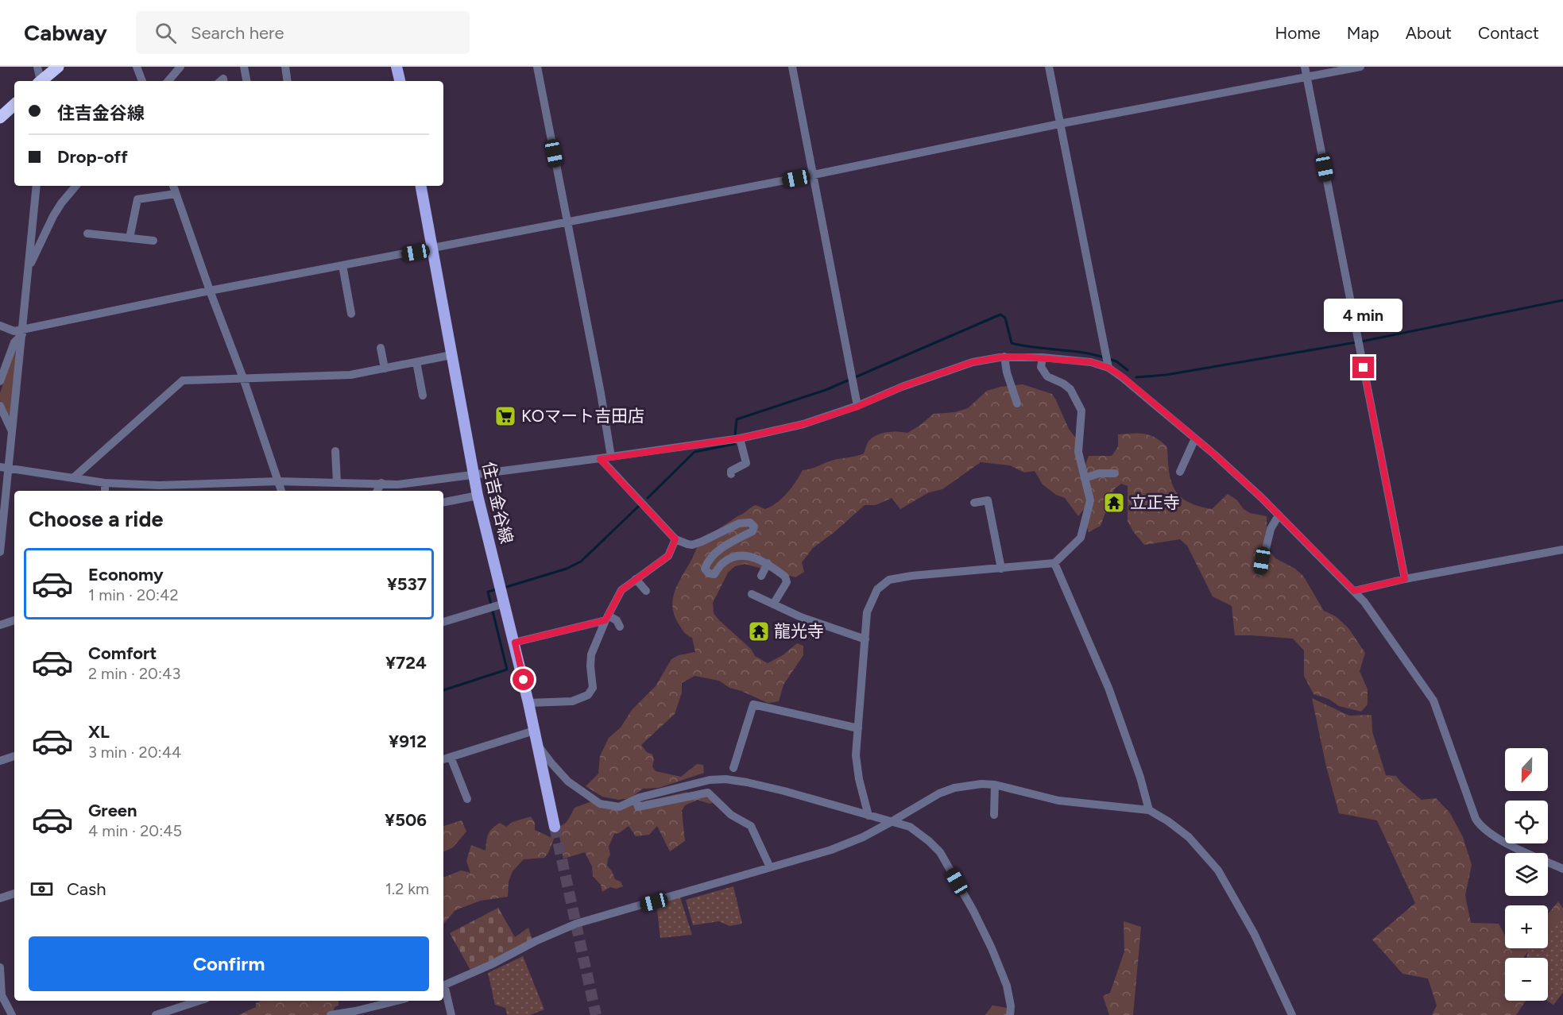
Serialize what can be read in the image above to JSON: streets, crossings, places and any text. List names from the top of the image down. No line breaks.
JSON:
{"streets":{"main road":["住吉金谷線"]},"places":{"supermarket":["KOマート吉田店"],"temple":["立正寺","龍光寺"]},"north":"bottom","page":{"header":"Cabway","search":"Search here","nav":["Home","Map","About","Contact"],"banner":["住吉金谷線","Drop-off"],"bubble":"4 min","heading":"Choose a ride","list":[{"name":"Economy","note":"1 min · 20:42","value":"¥537"},{"name":"Comfort","note":"2 min · 20:43","value":"¥724"},{"name":"XL","note":"3 min · 20:44","value":"¥912"},{"name":"Green","note":"4 min · 20:45","value":"¥506"}],"map_buttons":["+","−"],"pay":["Cash","1.2 km"],"buttons":"Confirm"}}
